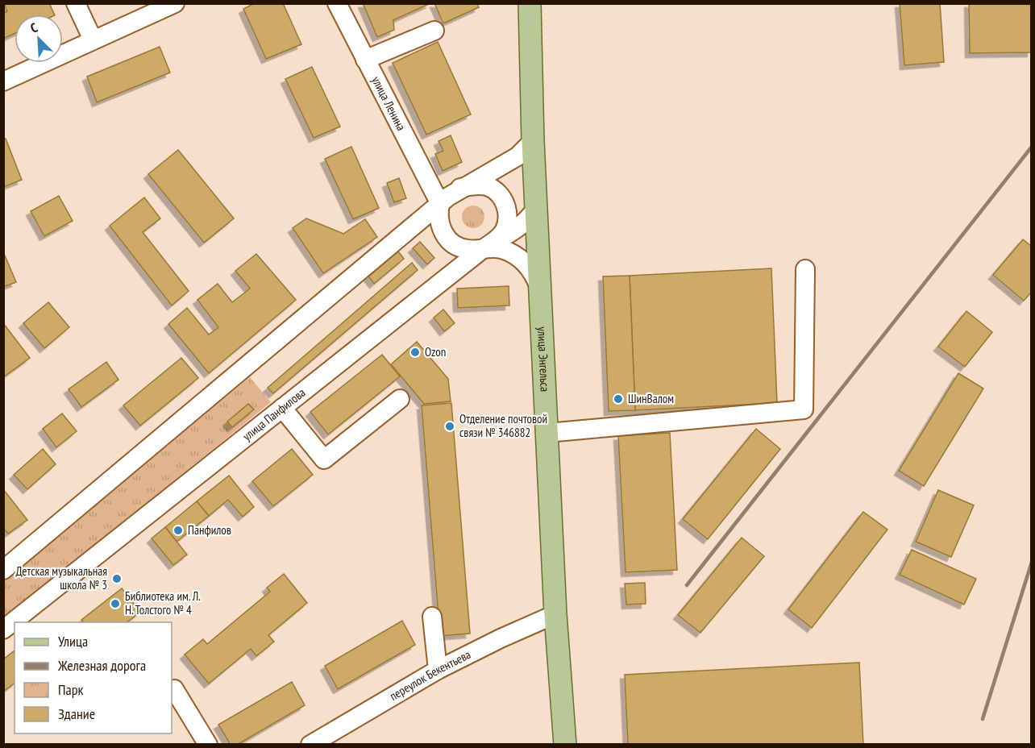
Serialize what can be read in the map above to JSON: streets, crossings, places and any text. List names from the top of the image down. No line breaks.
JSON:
{"streets":{"main road":["улица Энгельса"],"street":["улица Ленина","улица Панфилова","переулок Бекентьева"]},"crossings":[["улица Ленина","улица Панфилова"],["улица Энгельса","улица Панфилова"],["улица Энгельса","переулок Бекентьева"]],"places":["Ozon","ШинВалом","Отделение почтовой связи № 346882","Панфилов","Детская музыкальная школа № 3","Библиотека им. Л. Н. Толстого № 4"],"legend":["Улица","Железная дорога","Парк","Здание"],"north":"top left"}
